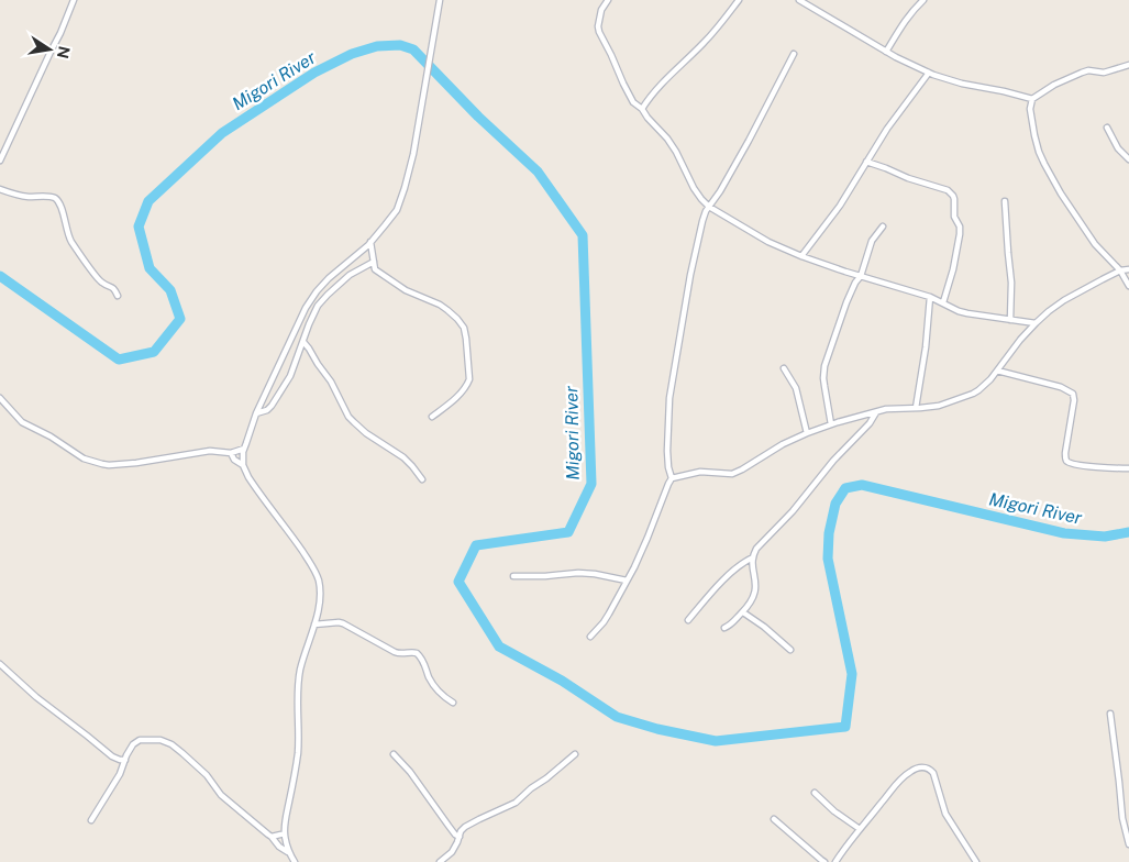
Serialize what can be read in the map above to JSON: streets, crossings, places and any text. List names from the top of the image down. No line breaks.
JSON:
{"water":["Migori River"],"north":"right"}
